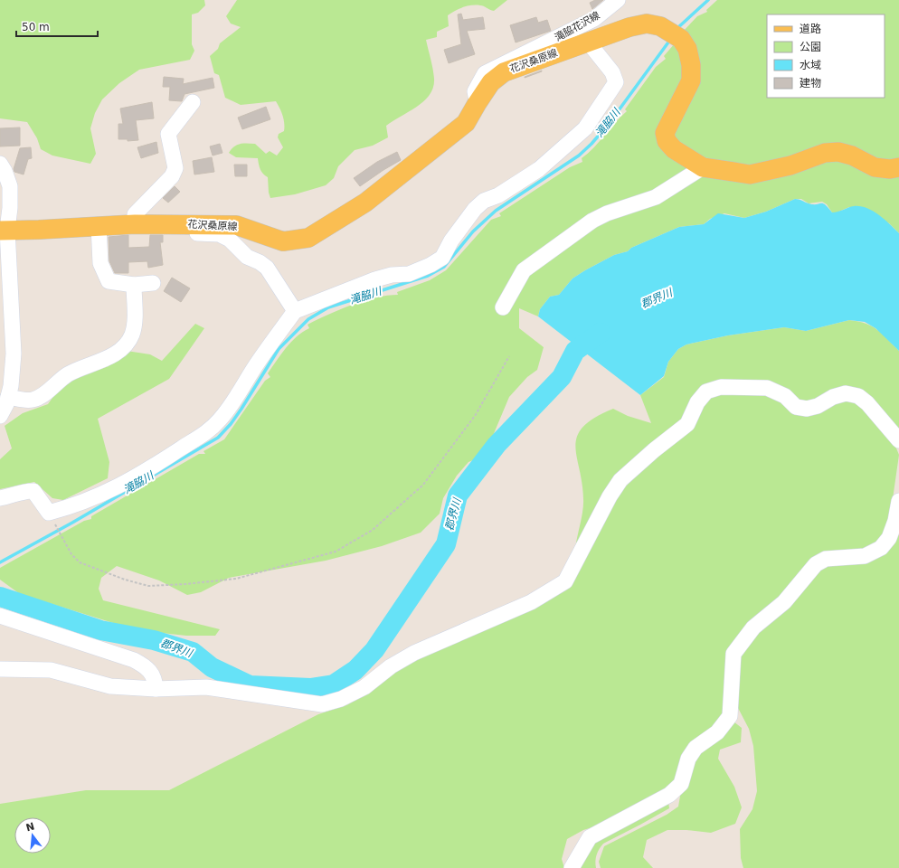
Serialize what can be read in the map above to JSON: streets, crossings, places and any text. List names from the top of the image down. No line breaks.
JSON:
{"streets":{"main road":["花沢桑原線"],"street":["滝脇花沢線"]},"crossings":[["滝脇花沢線","花沢桑原線"]],"water":["滝脇川","郡界川"],"legend":["道路","公園","水域","建物"],"scale_bar":"50 m","north":"top"}
